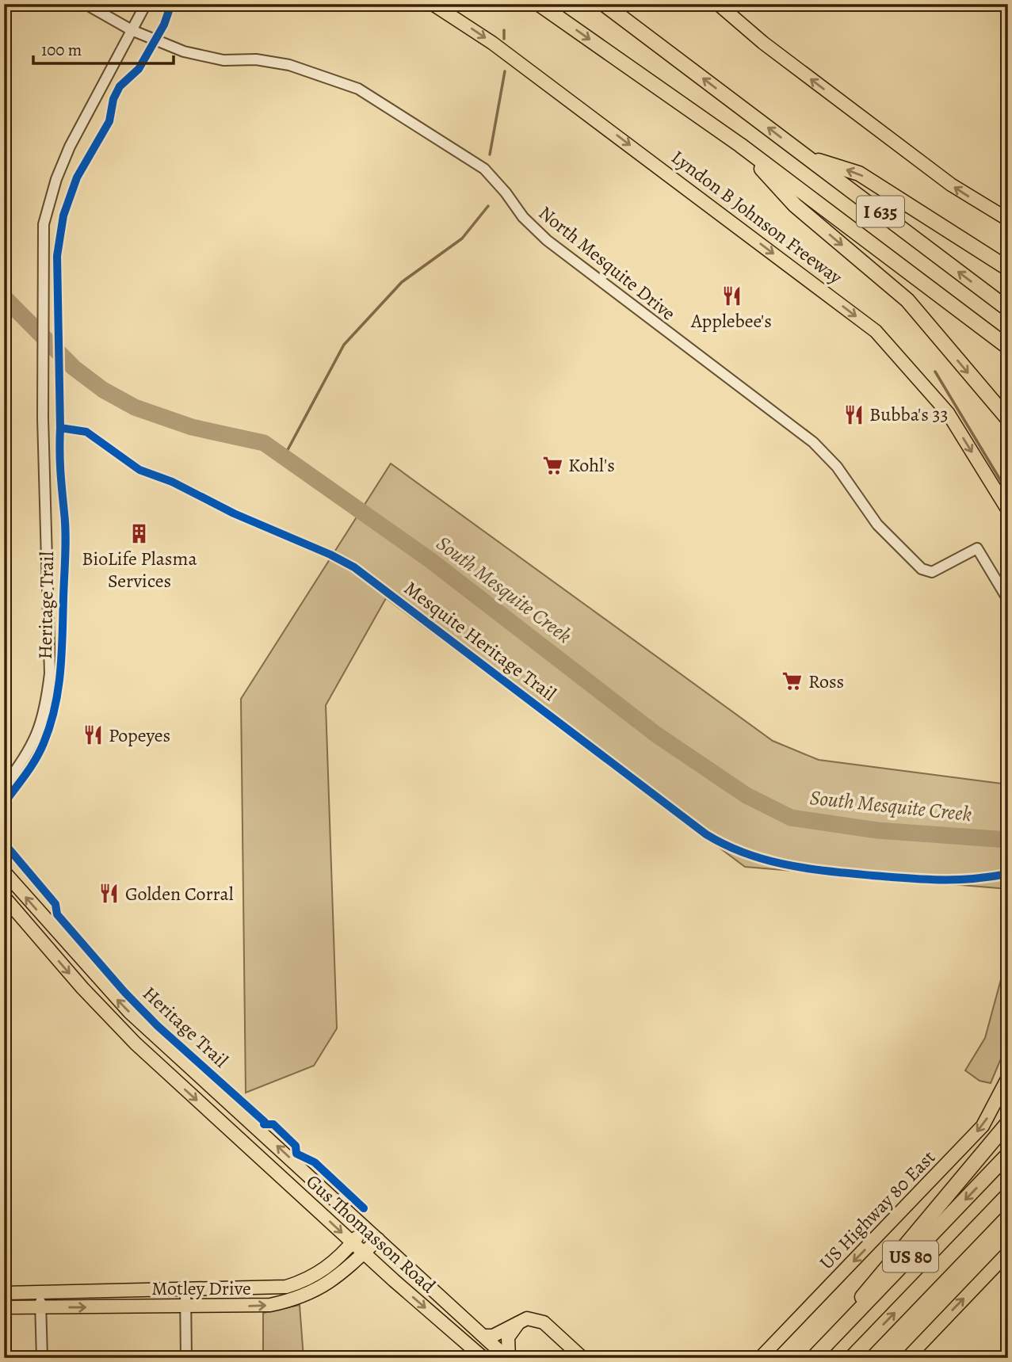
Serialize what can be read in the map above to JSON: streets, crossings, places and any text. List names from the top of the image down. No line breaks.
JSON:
{"streets":{"highway":["I 635","US 80"],"main road":["Lyndon B Johnson Freeway","US Highway 80 East","Gus Thomasson Road","Motley Drive"],"street":["North Mesquite Drive"],"cycle path":["Heritage Trail","Mesquite Heritage Trail"]},"crossings":[["Gus Thomasson Road","Motley Drive"]],"one_way":["Lyndon B Johnson Freeway"],"water":["South Mesquite Creek"],"places":{"restaurant":["Applebee's","Bubba's 33","Popeyes","Golden Corral"],"supermarket":["Kohl's","Ross"],"building":["BioLife Plasma Services"]},"scale_bar":"100 m"}
